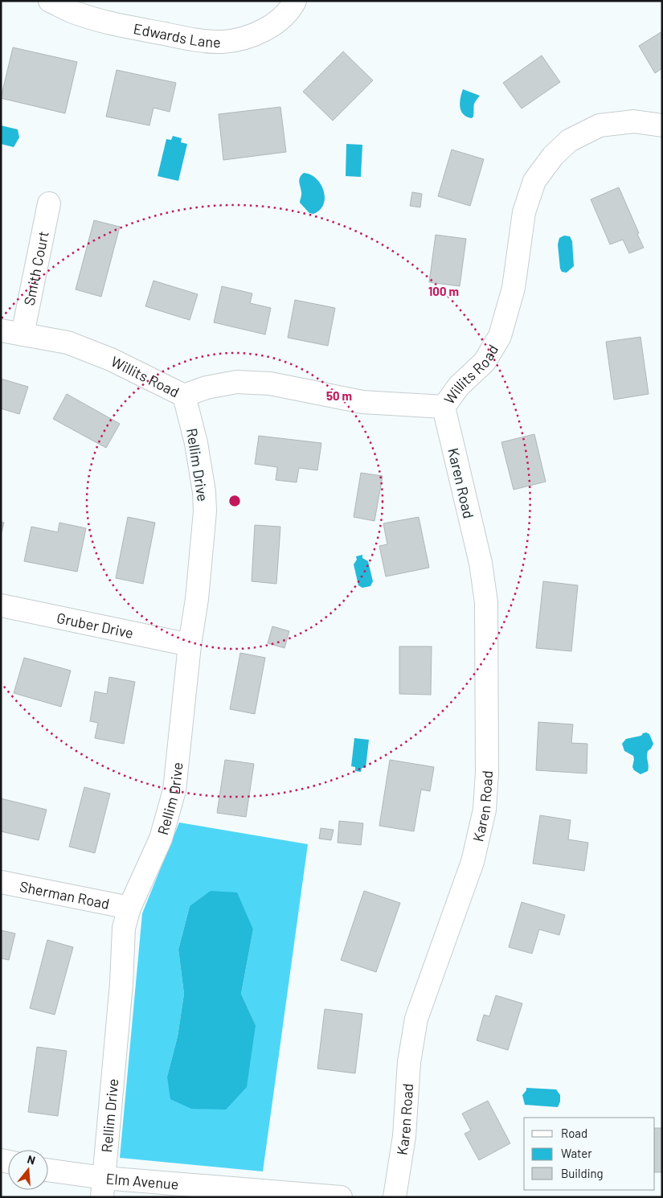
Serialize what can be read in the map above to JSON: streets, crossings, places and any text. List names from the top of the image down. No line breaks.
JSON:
{"streets":{"street":["Edwards Lane","Smith Court","Willits Road","Rellim Drive","Karen Road","Gruber Drive","Sherman Road","Elm Avenue"]},"crossings":[["Smith Court","Willits Road"],["Willits Road","Rellim Drive"],["Willits Road","Karen Road"],["Rellim Drive","Gruber Drive"],["Rellim Drive","Sherman Road"],["Rellim Drive","Elm Avenue"]],"legend":["Road","Water","Building"],"north":"top","rings":["100 m","50 m"]}
